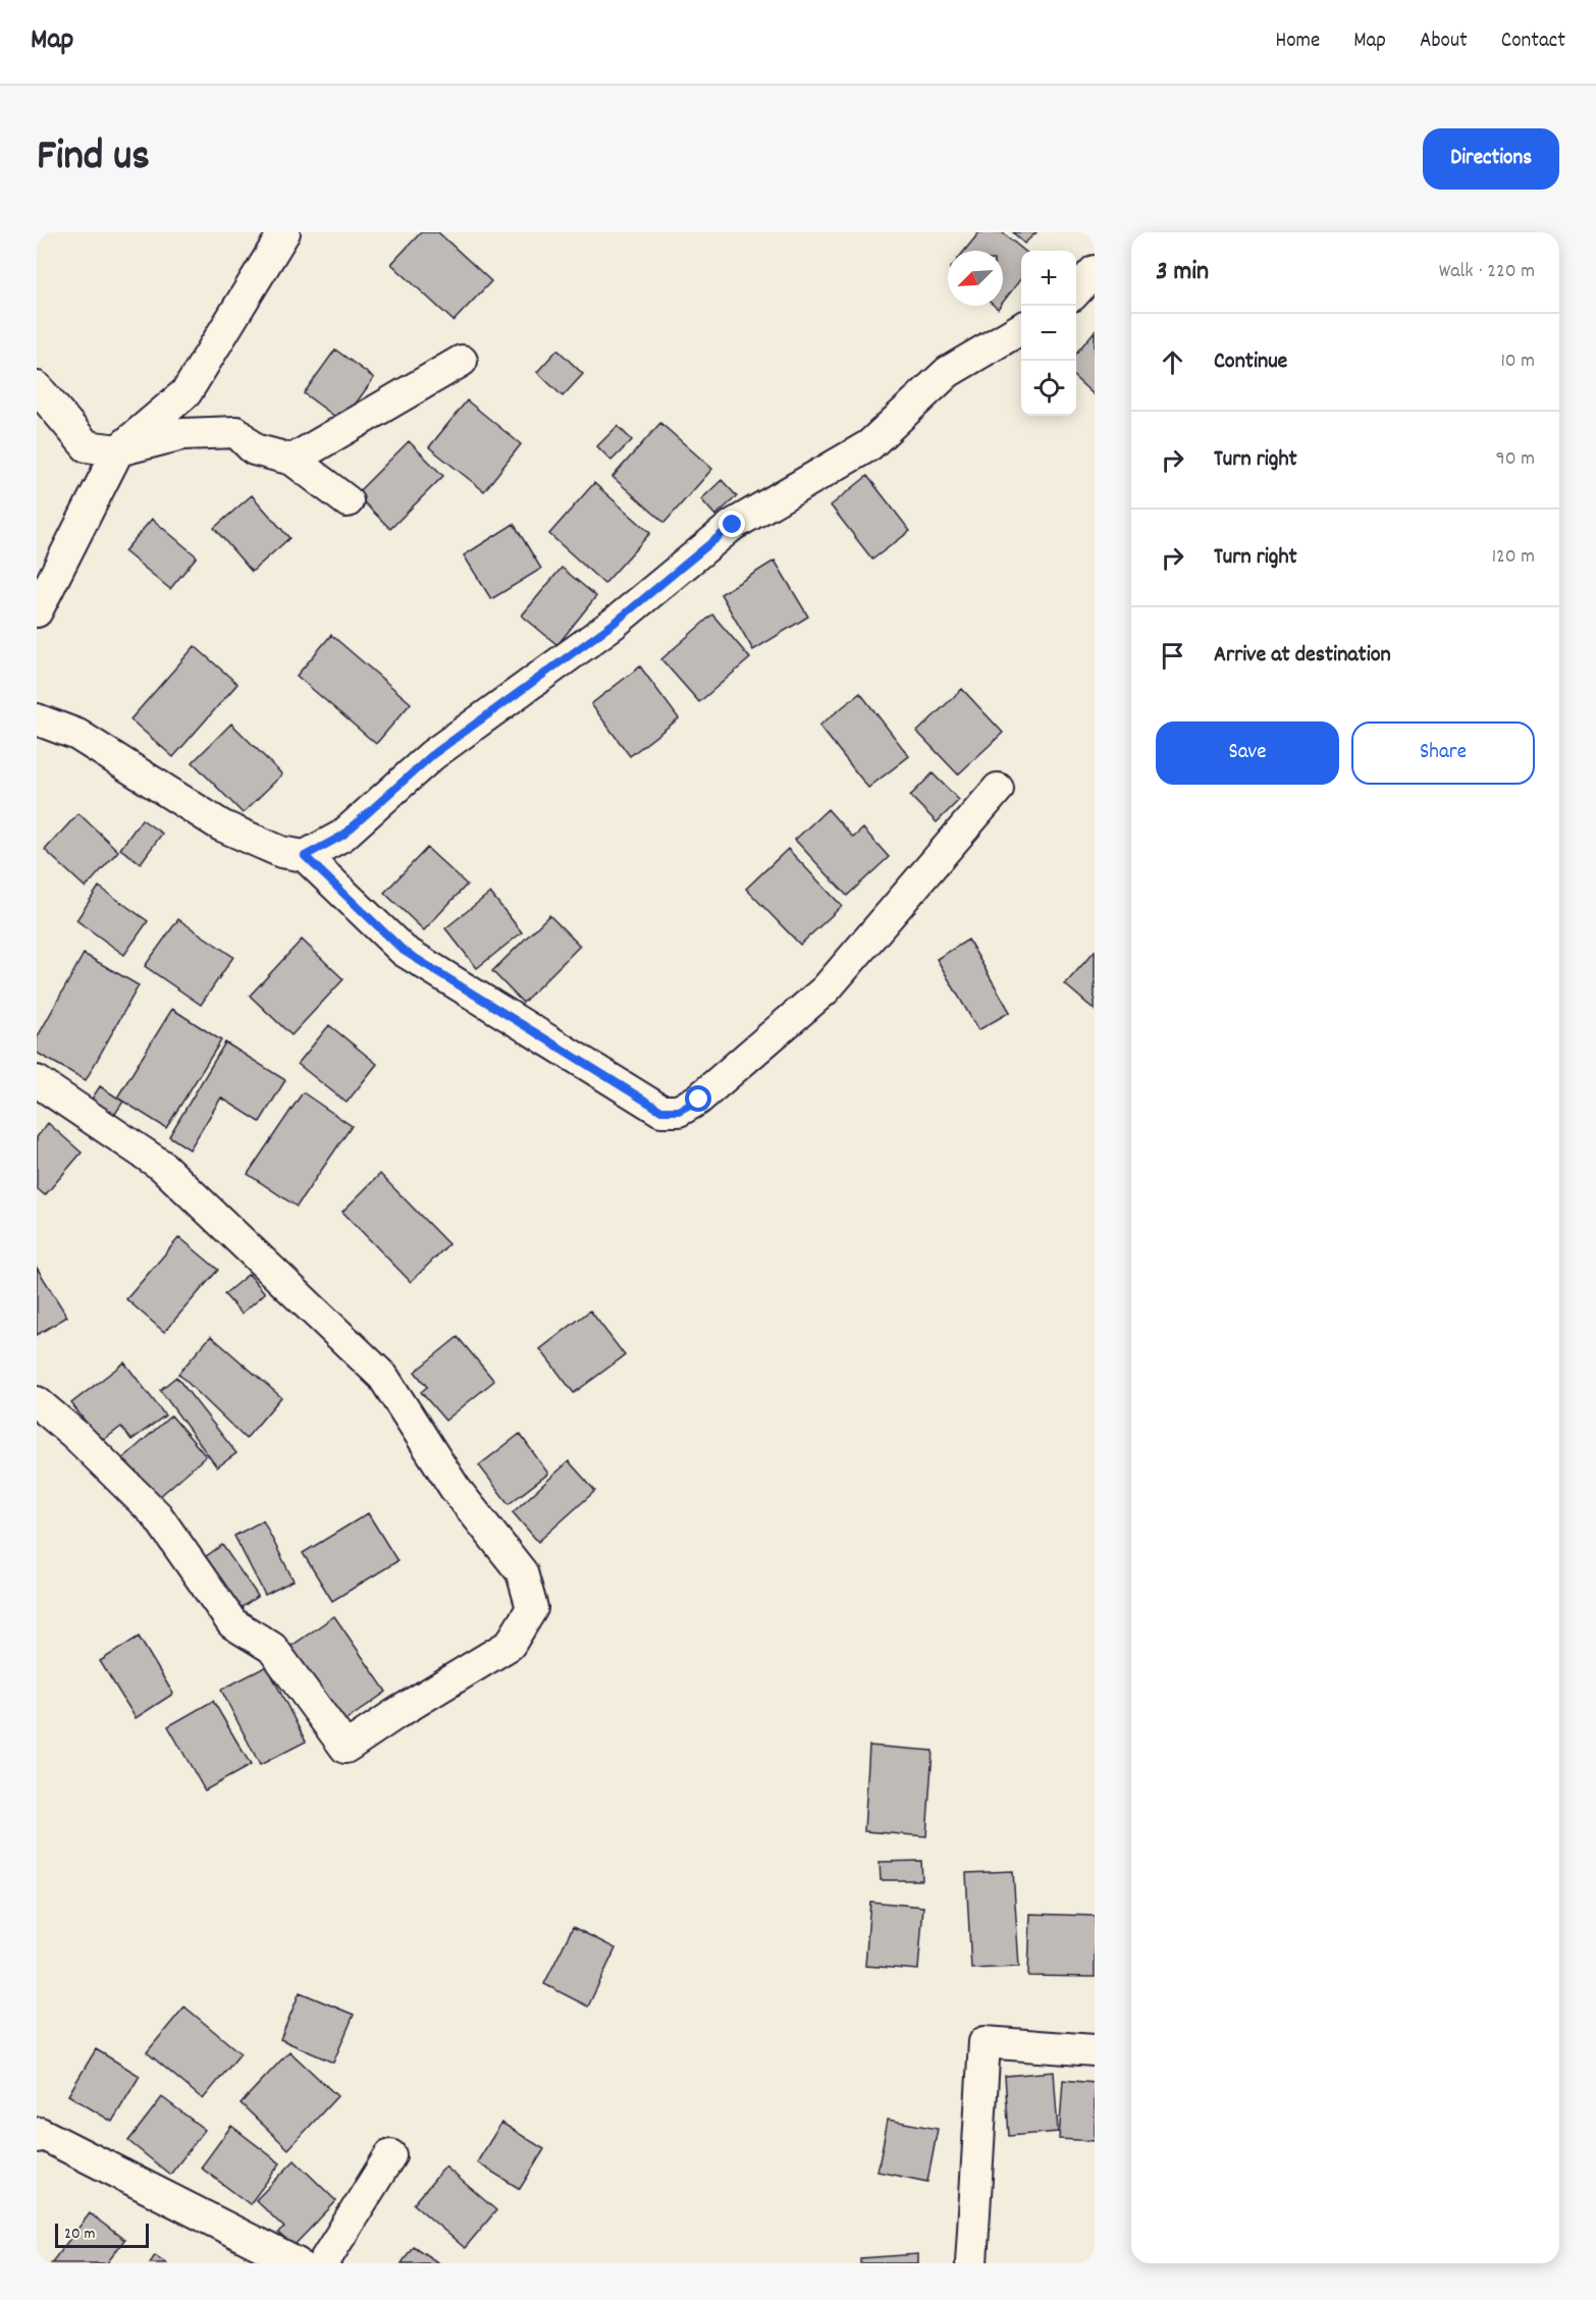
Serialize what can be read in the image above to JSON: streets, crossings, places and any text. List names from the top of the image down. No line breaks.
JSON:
{"scale_bar":"20 m","north":"bottom left","page":{"header":"Map","nav":["Home","Map","About","Contact"],"title":"Find us","buttons":["Directions",["Save","Share"]],"heading":["3 min","Walk · 220 m"],"map_buttons":["+","−"],"list":[["Continue","10 m"],["Turn right","90 m"],["Turn right","120 m"],"Arrive at destination"],"scale":"20 m"}}
